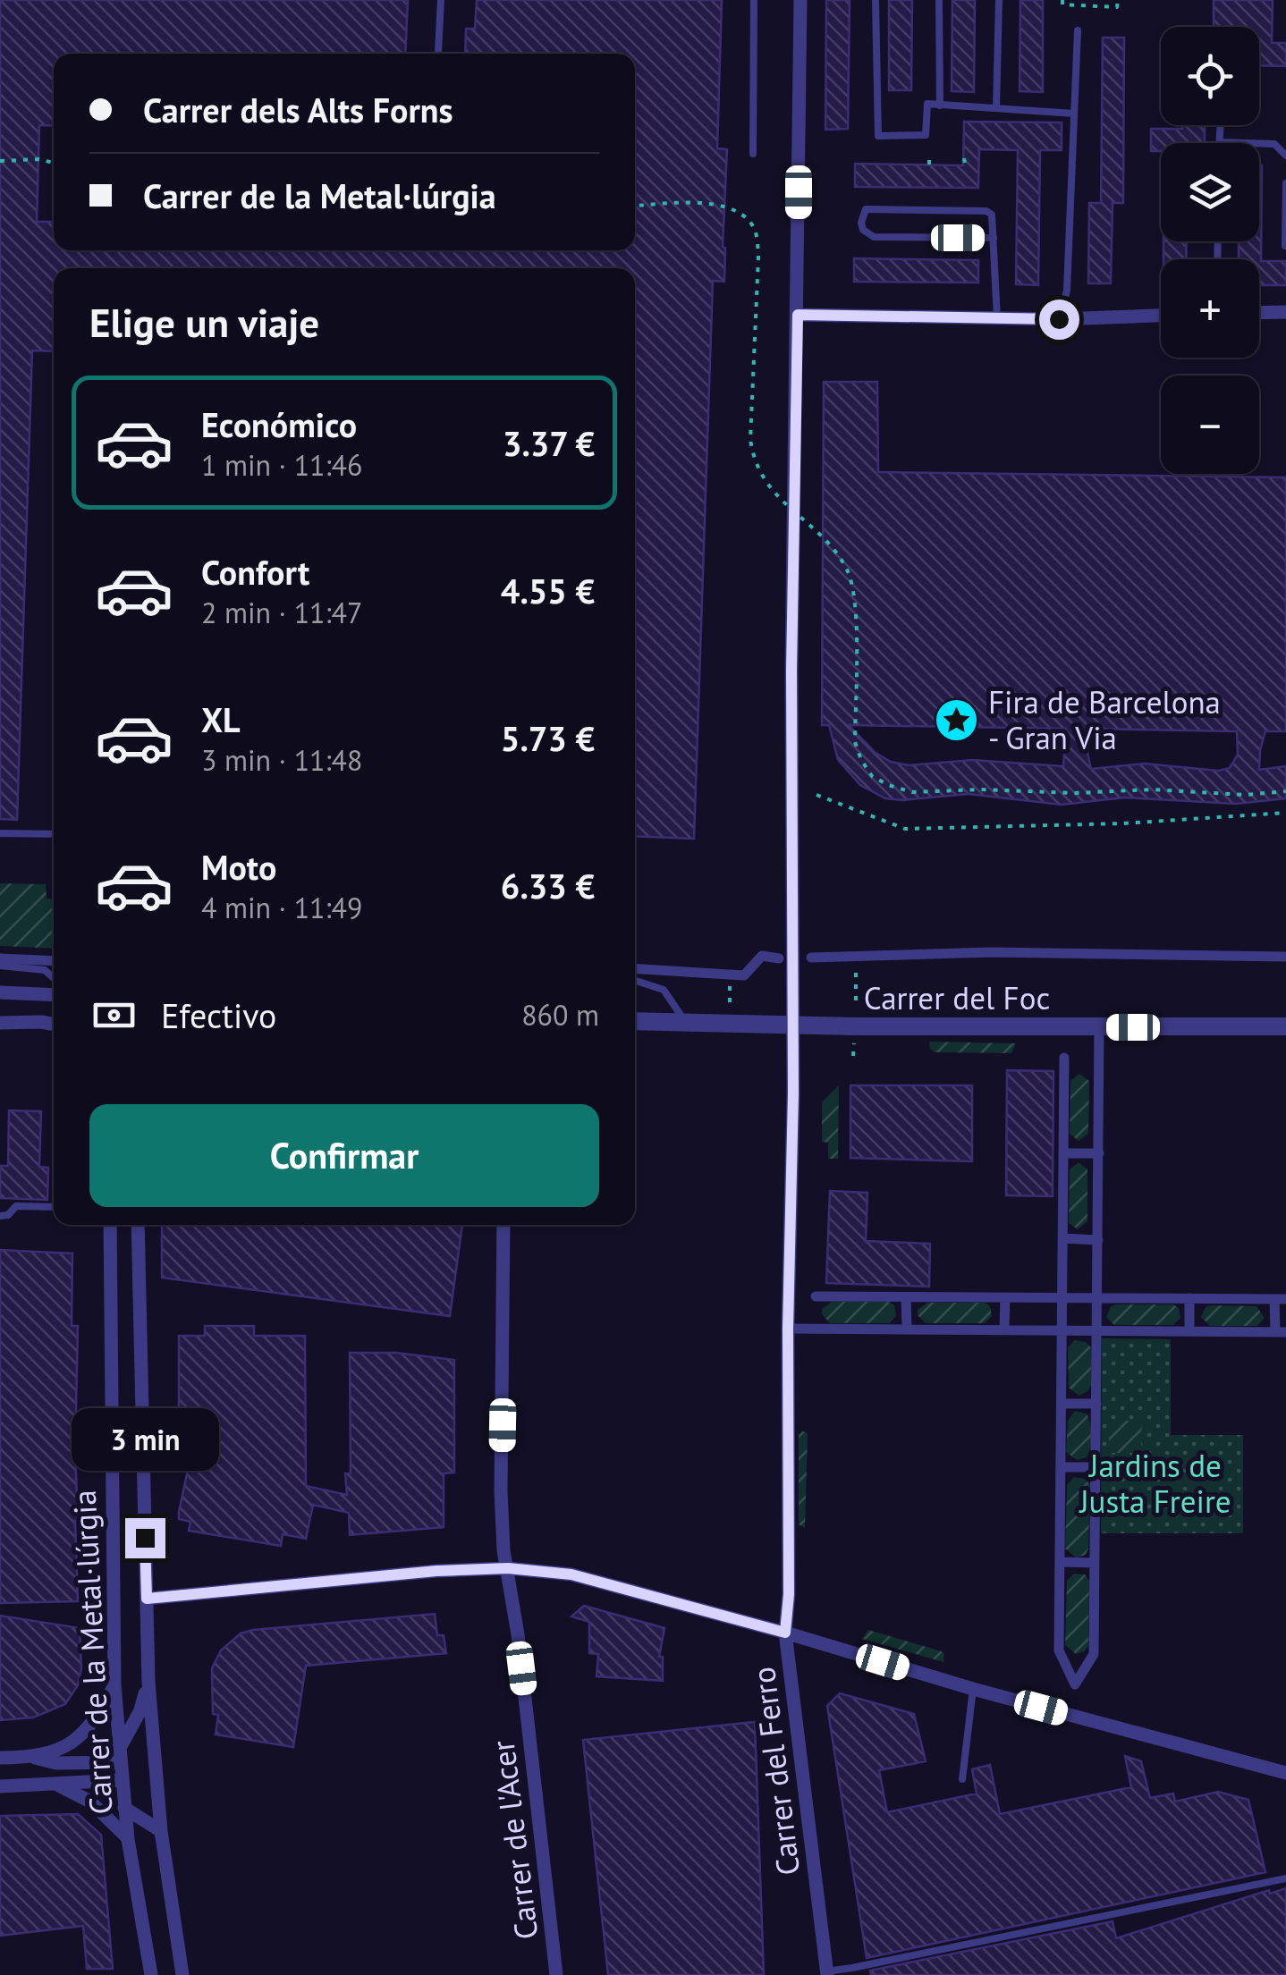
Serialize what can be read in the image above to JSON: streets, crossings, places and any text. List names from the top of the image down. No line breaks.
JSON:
{"streets":{"street":["Carrer del Foc","Carrer de la Metal·lúrgia","Carrer del Ferro","Carrer de l'Acer"]},"crossings":[["Carrer del Foc","Carrer del Ferro"]],"parks":["Jardins de Justa Freire"],"places":{"place":["Fira de Barcelona - Gran Via"]},"page":{"map_buttons":["+","−"],"banner":["Carrer dels Alts Forns","Carrer de la Metal·lúrgia"],"heading":"Elige un viaje","list":[{"name":"Económico","note":"1 min · 11:46","value":"3.37 €"},{"name":"Confort","note":"2 min · 11:47","value":"4.55 €"},{"name":"XL","note":"3 min · 11:48","value":"5.73 €"},{"name":"Moto","note":"4 min · 11:49","value":"6.33 €"}],"pay":["Efectivo","860 m"],"buttons":"Confirmar","bubble":"3 min"}}
